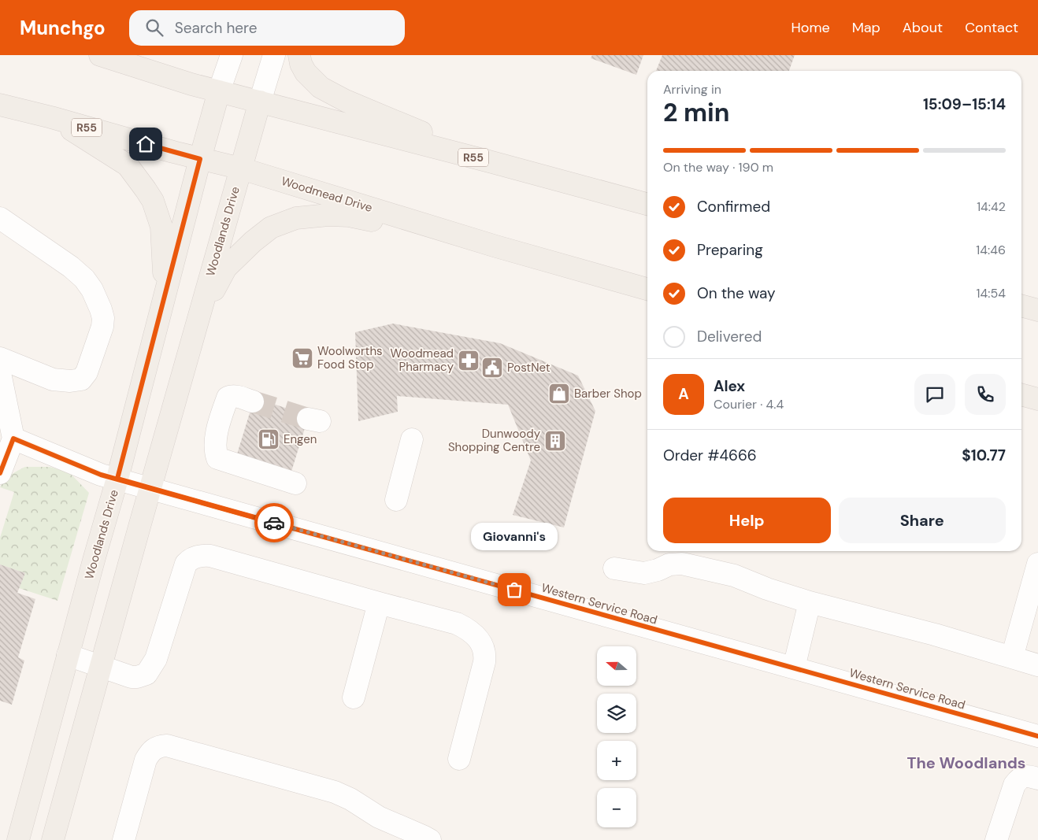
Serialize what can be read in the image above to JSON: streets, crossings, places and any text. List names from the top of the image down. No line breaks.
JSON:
{"streets":{"main road":["R55","Woodmead Drive","Woodlands Drive"],"street":["Western Service Road"]},"crossings":[["R55","Woodlands Drive"],["Woodmead Drive","Woodlands Drive"],["Woodlands Drive","Western Service Road"]],"districts":["The Woodlands"],"places":{"supermarket":["Woolworths Food Stop"],"pharmacy":["Woodmead Pharmacy"],"public building":["PostNet"],"shop":["Barber Shop"],"fuel station":["Engen"],"building":["Dunwoody Shopping Centre"],"other":["Giovanni's"]},"north":"left","page":{"header":"Munchgo","search":"Search here","nav":["Home","Map","About","Contact"],"heading":["2 min","Arriving in","15:09–15:14"],"panel":["Alex","Courier · 4.4","Order #4666","$10.77"],"bar":"On the way · 190 m","list":[["Confirmed","14:42"],["Preparing","14:46"],["On the way","14:54"],"Delivered"],"round":"A","buttons":["Help","Share"],"bubble":"Giovanni's","map_buttons":["+","−"]}}
